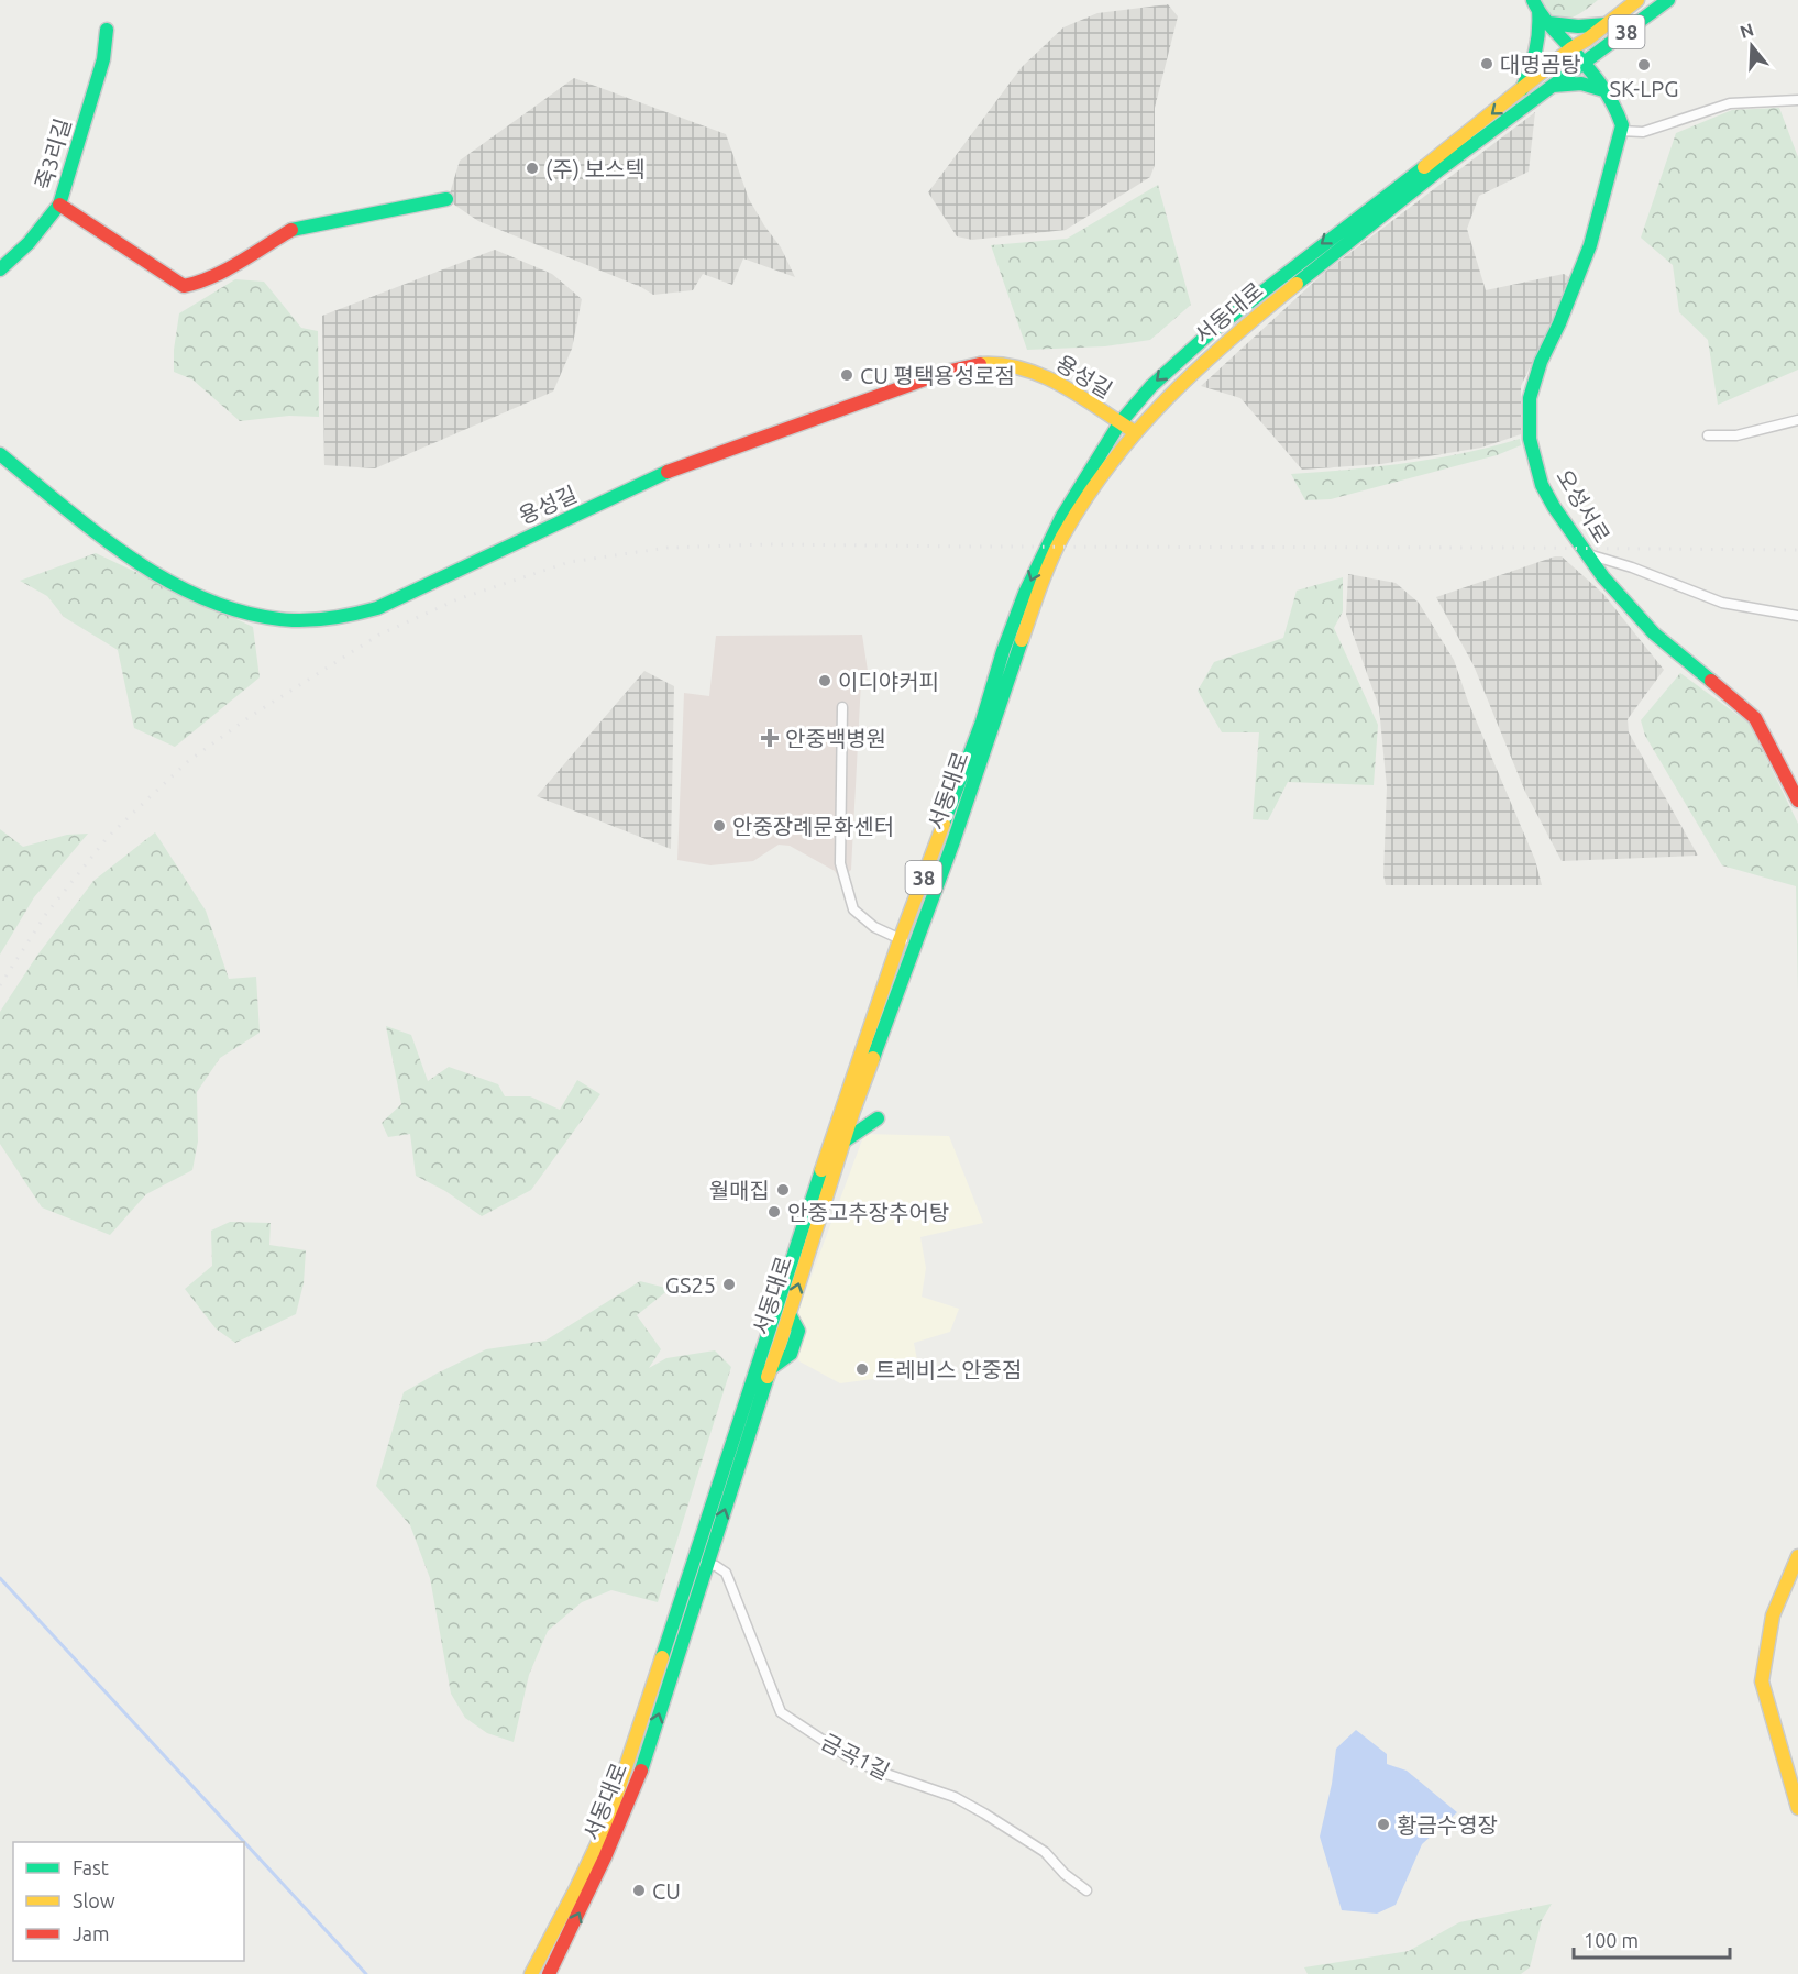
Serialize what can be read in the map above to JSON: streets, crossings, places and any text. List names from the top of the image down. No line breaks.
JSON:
{"streets":{"main road":["38","죽3리길","서동대로","용성길","오성서로"],"street":["금곡1길"]},"crossings":[["서동대로","용성길"],["서동대로","금곡1길"]],"places":{"other":["대명곰탕","SK-LPG","(주) 보스텍","CU 평택용성로점","이디야커피","안중장례문화센터","월매집","안중고추장추어탕","GS25","트레비스 안중점","황금수영장","CU"],"health":["안중백병원"]},"legend":["Fast","Slow","Jam"],"scale_bar":"100 m","north":"top"}
